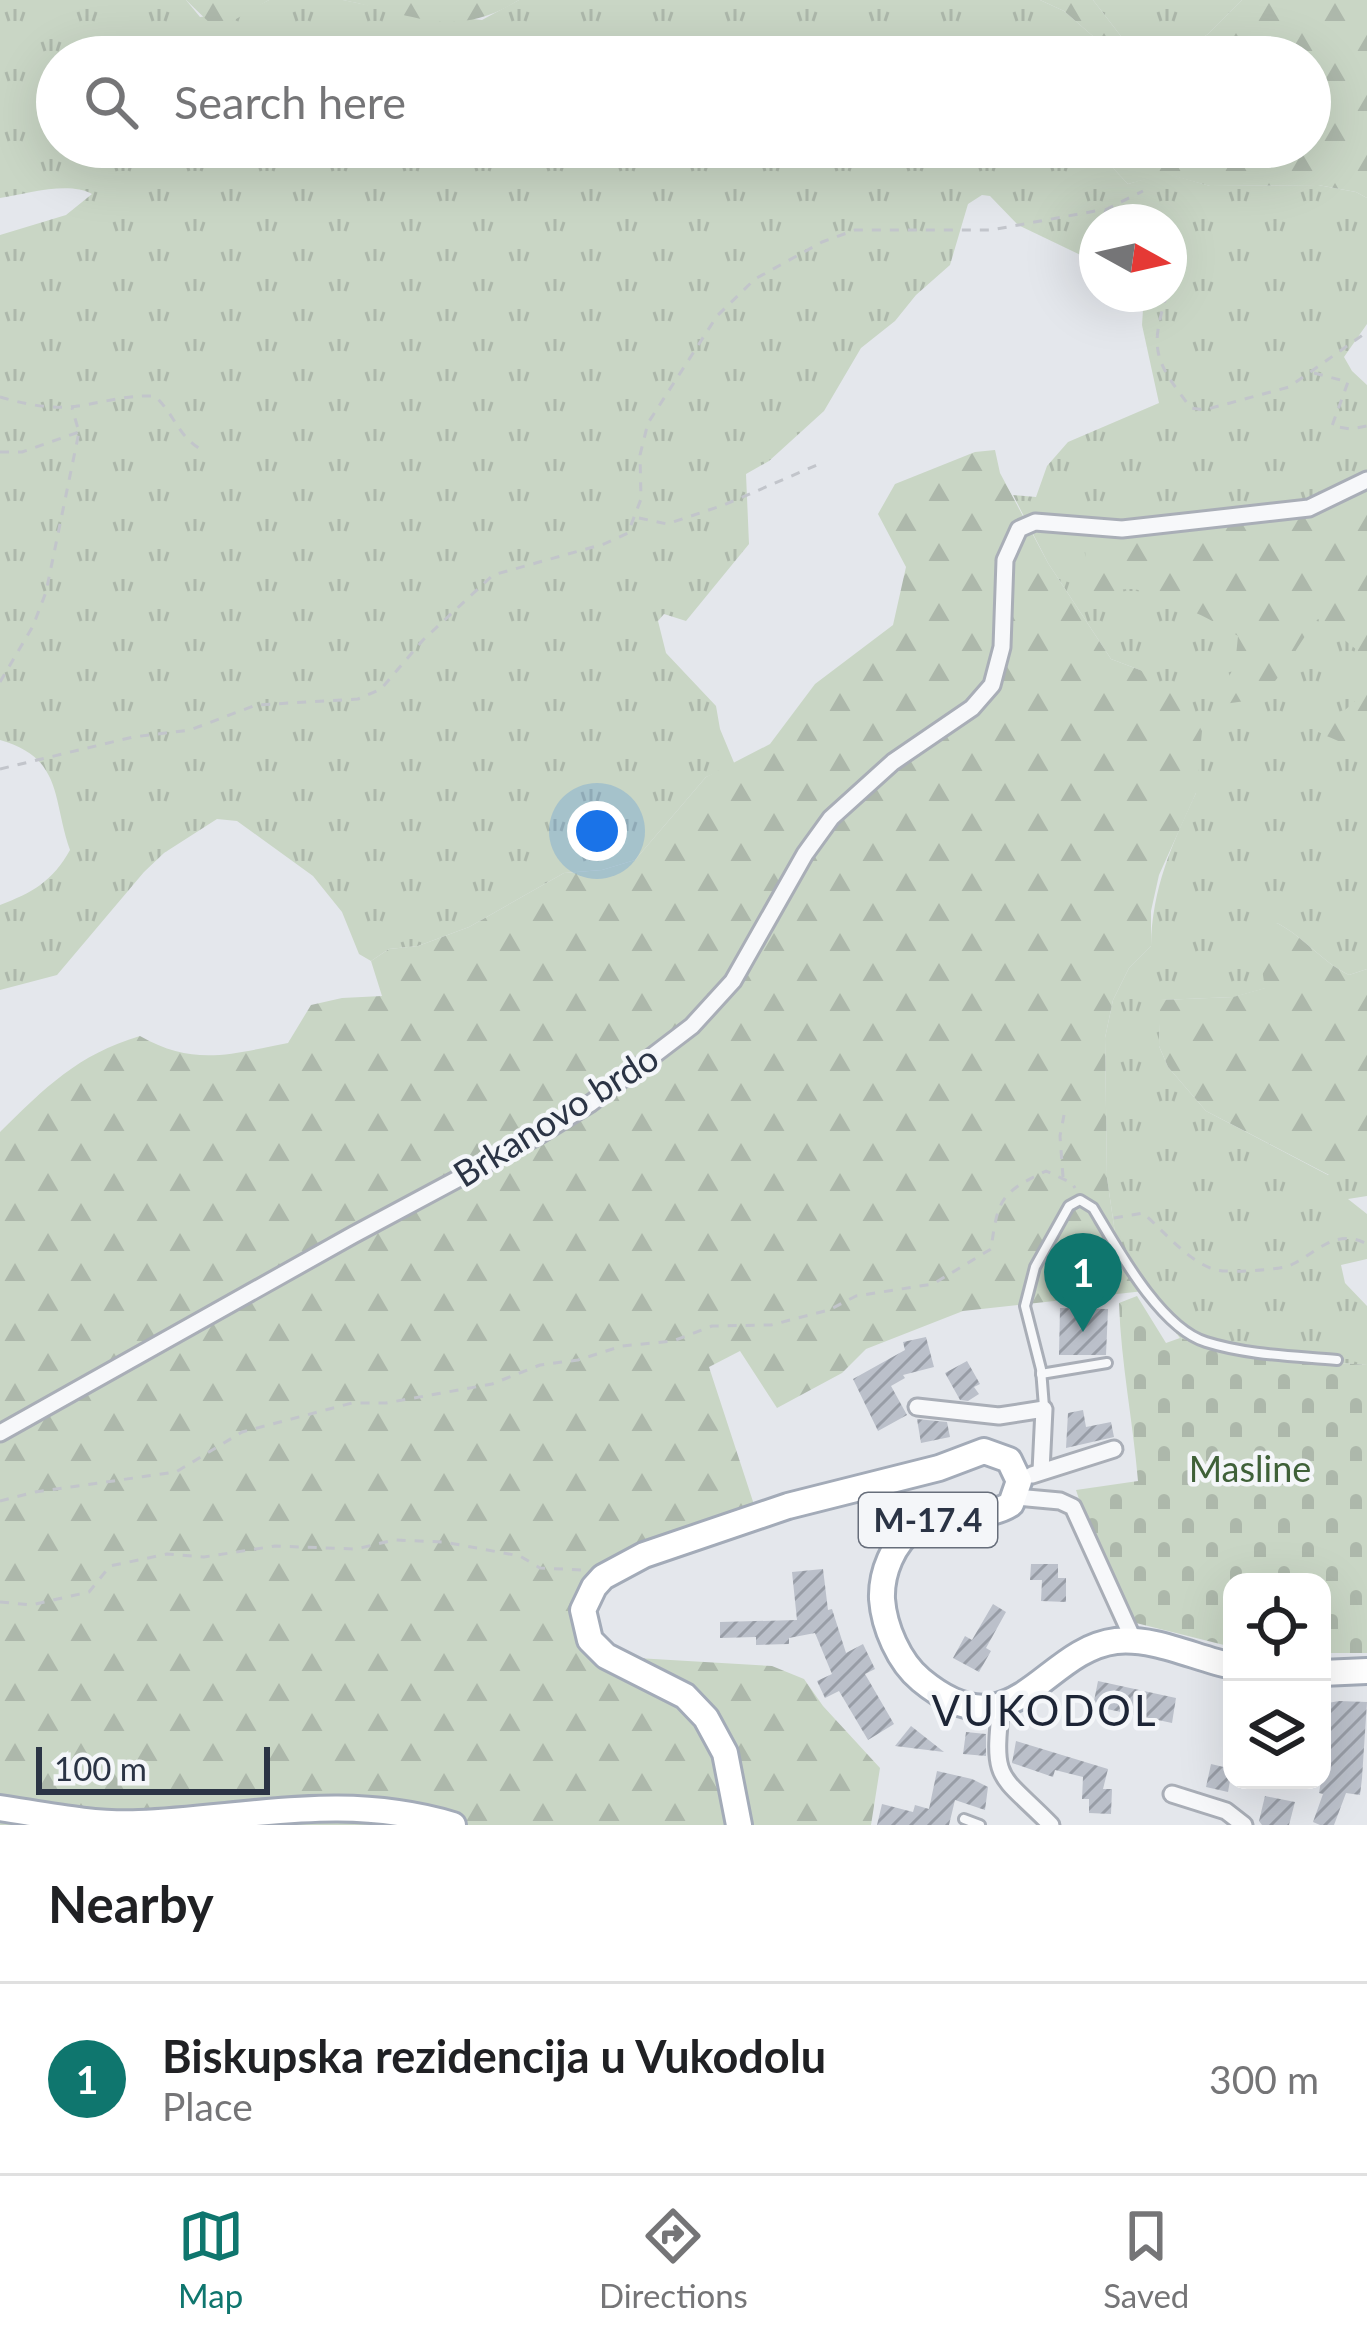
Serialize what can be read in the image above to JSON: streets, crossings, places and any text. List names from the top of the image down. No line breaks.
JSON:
{"streets":{"main road":["M-17.4"],"street":["Brkanovo brdo"]},"districts":["VUKODOL"],"parks":["Masline"],"scale_bar":"100 m","north":"right","page":{"search":"Search here","pins":"1","scale":"100 m","heading":"Nearby","list":[{"mark":"1","name":"Biskupska rezidencija u Vukodolu","note":"Place","value":"300 m"}],"nav":["Map","Directions","Saved"]}}
